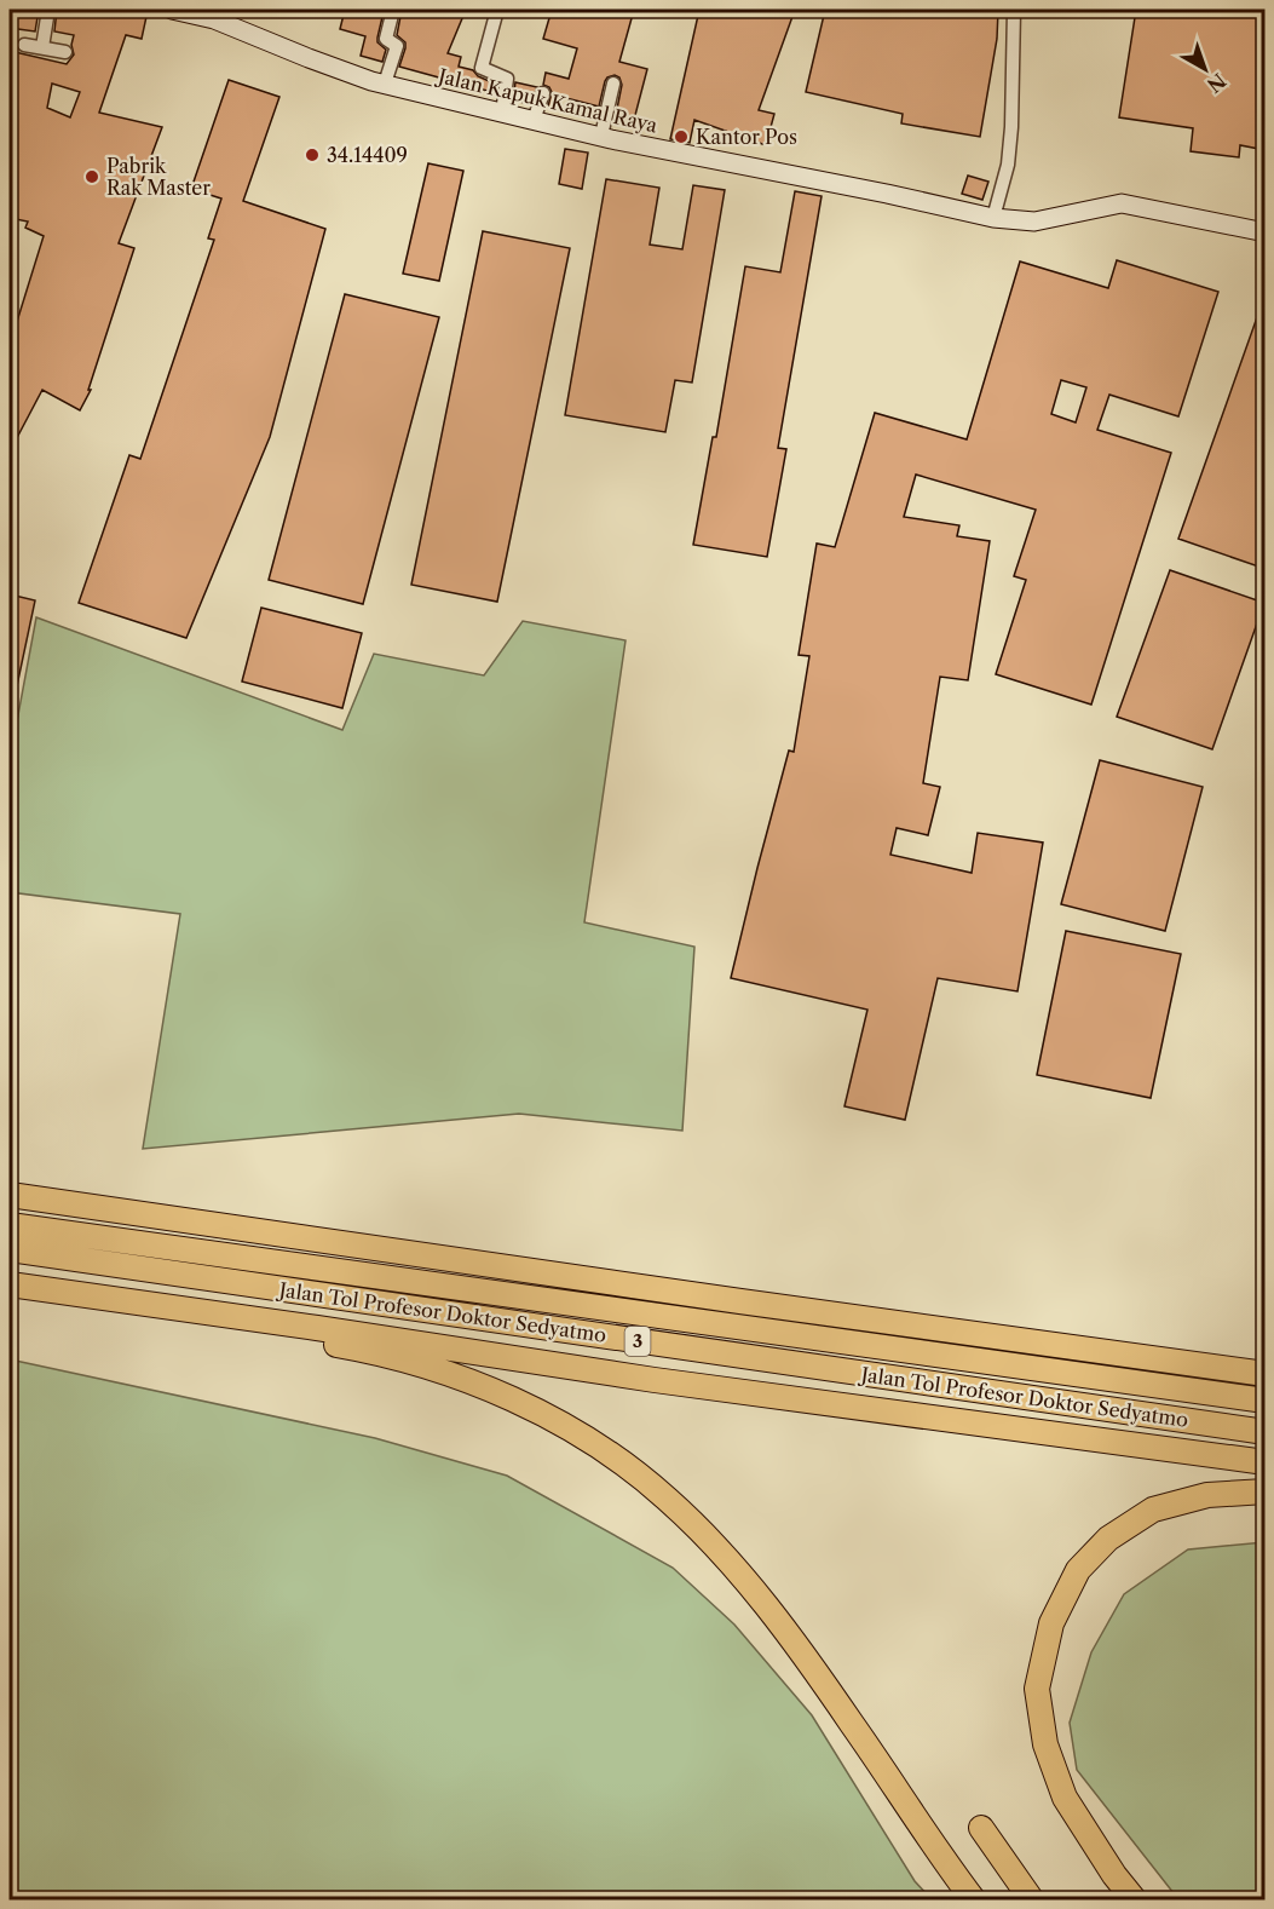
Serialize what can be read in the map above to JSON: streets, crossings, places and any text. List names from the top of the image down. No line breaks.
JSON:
{"streets":{"highway":["Jalan Tol Profesor Doktor Sedyatmo","3"],"main road":["Jalan Kapuk Kamal Raya"]},"places":["Kantor Pos","34.14409","Pabrik Rak Master"],"north":"bottom right"}
